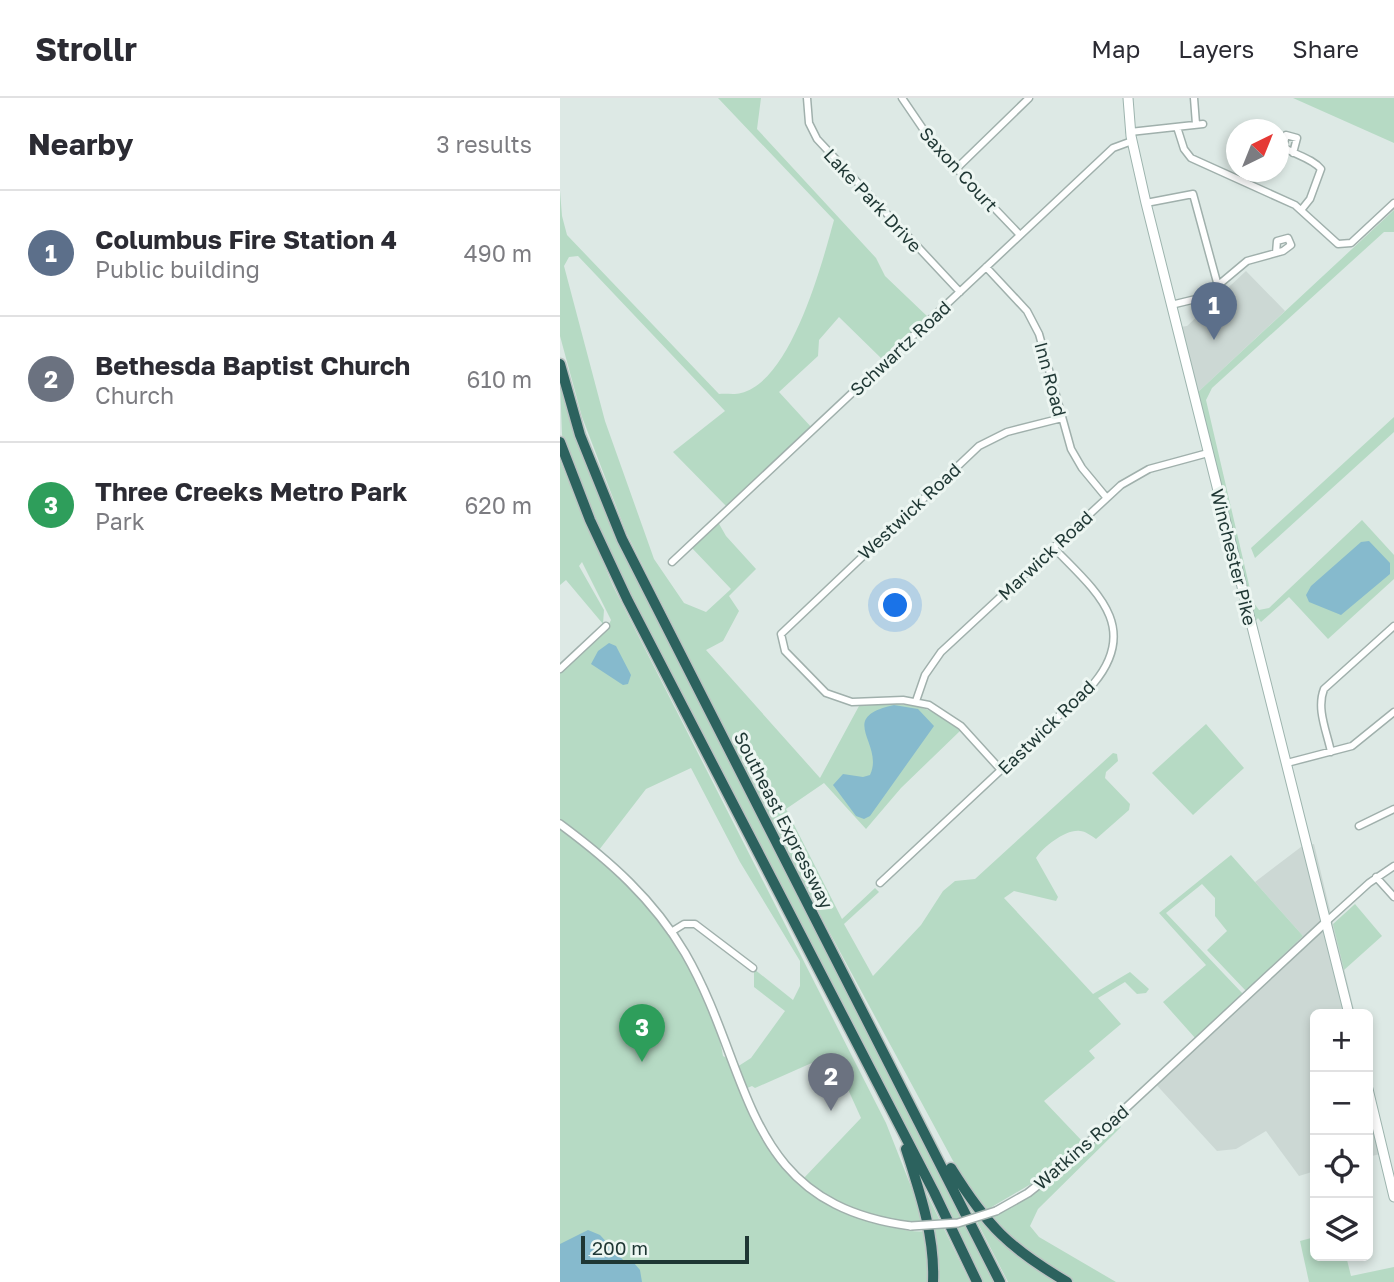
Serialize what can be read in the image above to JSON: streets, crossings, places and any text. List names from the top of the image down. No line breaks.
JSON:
{"streets":{"highway":["Southeast Expressway"],"main road":["Winchester Pike"],"street":["Saxon Court","Lake Park Drive","Schwartz Road","Inn Road","Westwick Road","Marwick Road","Eastwick Road","Watkins Road"]},"crossings":[["Saxon Court","Schwartz Road"],["Lake Park Drive","Schwartz Road"],["Schwartz Road","Inn Road"],["Schwartz Road","Winchester Pike"],["Inn Road","Westwick Road"],["Inn Road","Marwick Road"],["Westwick Road","Marwick Road"],["Marwick Road","Winchester Pike"],["Marwick Road","Eastwick Road"],["Winchester Pike","Watkins Road"]],"scale_bar":"200 m","north":"top right","page":{"header":"Strollr","nav":["Map","Layers","Share"],"heading":["Nearby","3 results"],"list":[{"mark":"1","name":"Columbus Fire Station 4","note":"Public building","value":"490 m"},{"mark":"2","name":"Bethesda Baptist Church","note":"Church","value":"610 m"},{"mark":"3","name":"Three Creeks Metro Park","note":"Park","value":"620 m"}],"pins":["1","3","2"],"map_buttons":["+","−"],"scale":"200 m"}}
